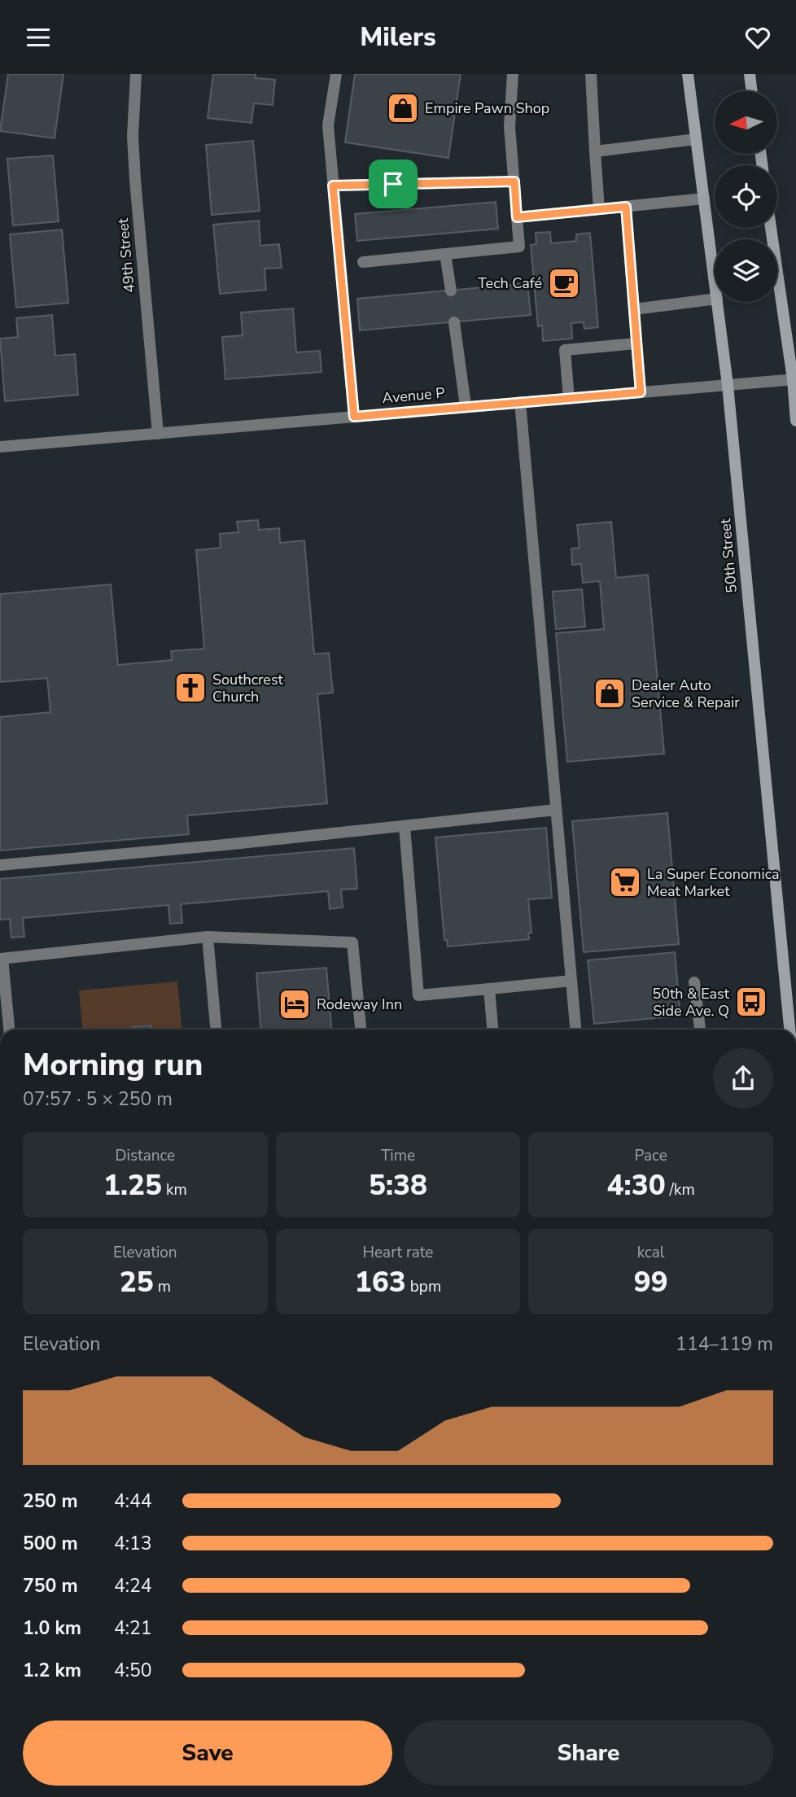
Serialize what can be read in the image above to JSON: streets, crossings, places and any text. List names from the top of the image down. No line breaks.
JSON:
{"streets":{"main road":["50th Street"],"street":["49th Street","Avenue P"]},"crossings":[["49th Street","Avenue P"],["Avenue P","50th Street"]],"places":{"shop":["Empire Pawn Shop","Dealer Auto Service & Repair"],"cafe":["Tech Café"],"church":["Southcrest Church"],"supermarket":["La Super Economica Meat Market"],"bus stop":["50th & East Side Ave. Q"],"hotel":["Rodeway Inn"]},"north":"left","page":{"header":"Milers","heading":["Morning run","07:57 · 5 × 250 m"],"stats":[["Distance","1.25 km"],["Time","5:38"],["Pace","4:30 /km"],["Elevation","25 m"],["Heart rate","163 bpm"],["kcal","99"]],"chart":["Elevation","114–119 m"],"list":[{"name":"250 m","note":"4:44"},{"name":"500 m","note":"4:13"},{"name":"750 m","note":"4:24"},{"name":"1.0 km","note":"4:21"},{"name":"1.2 km","note":"4:50"}],"buttons":["Save","Share"]}}
